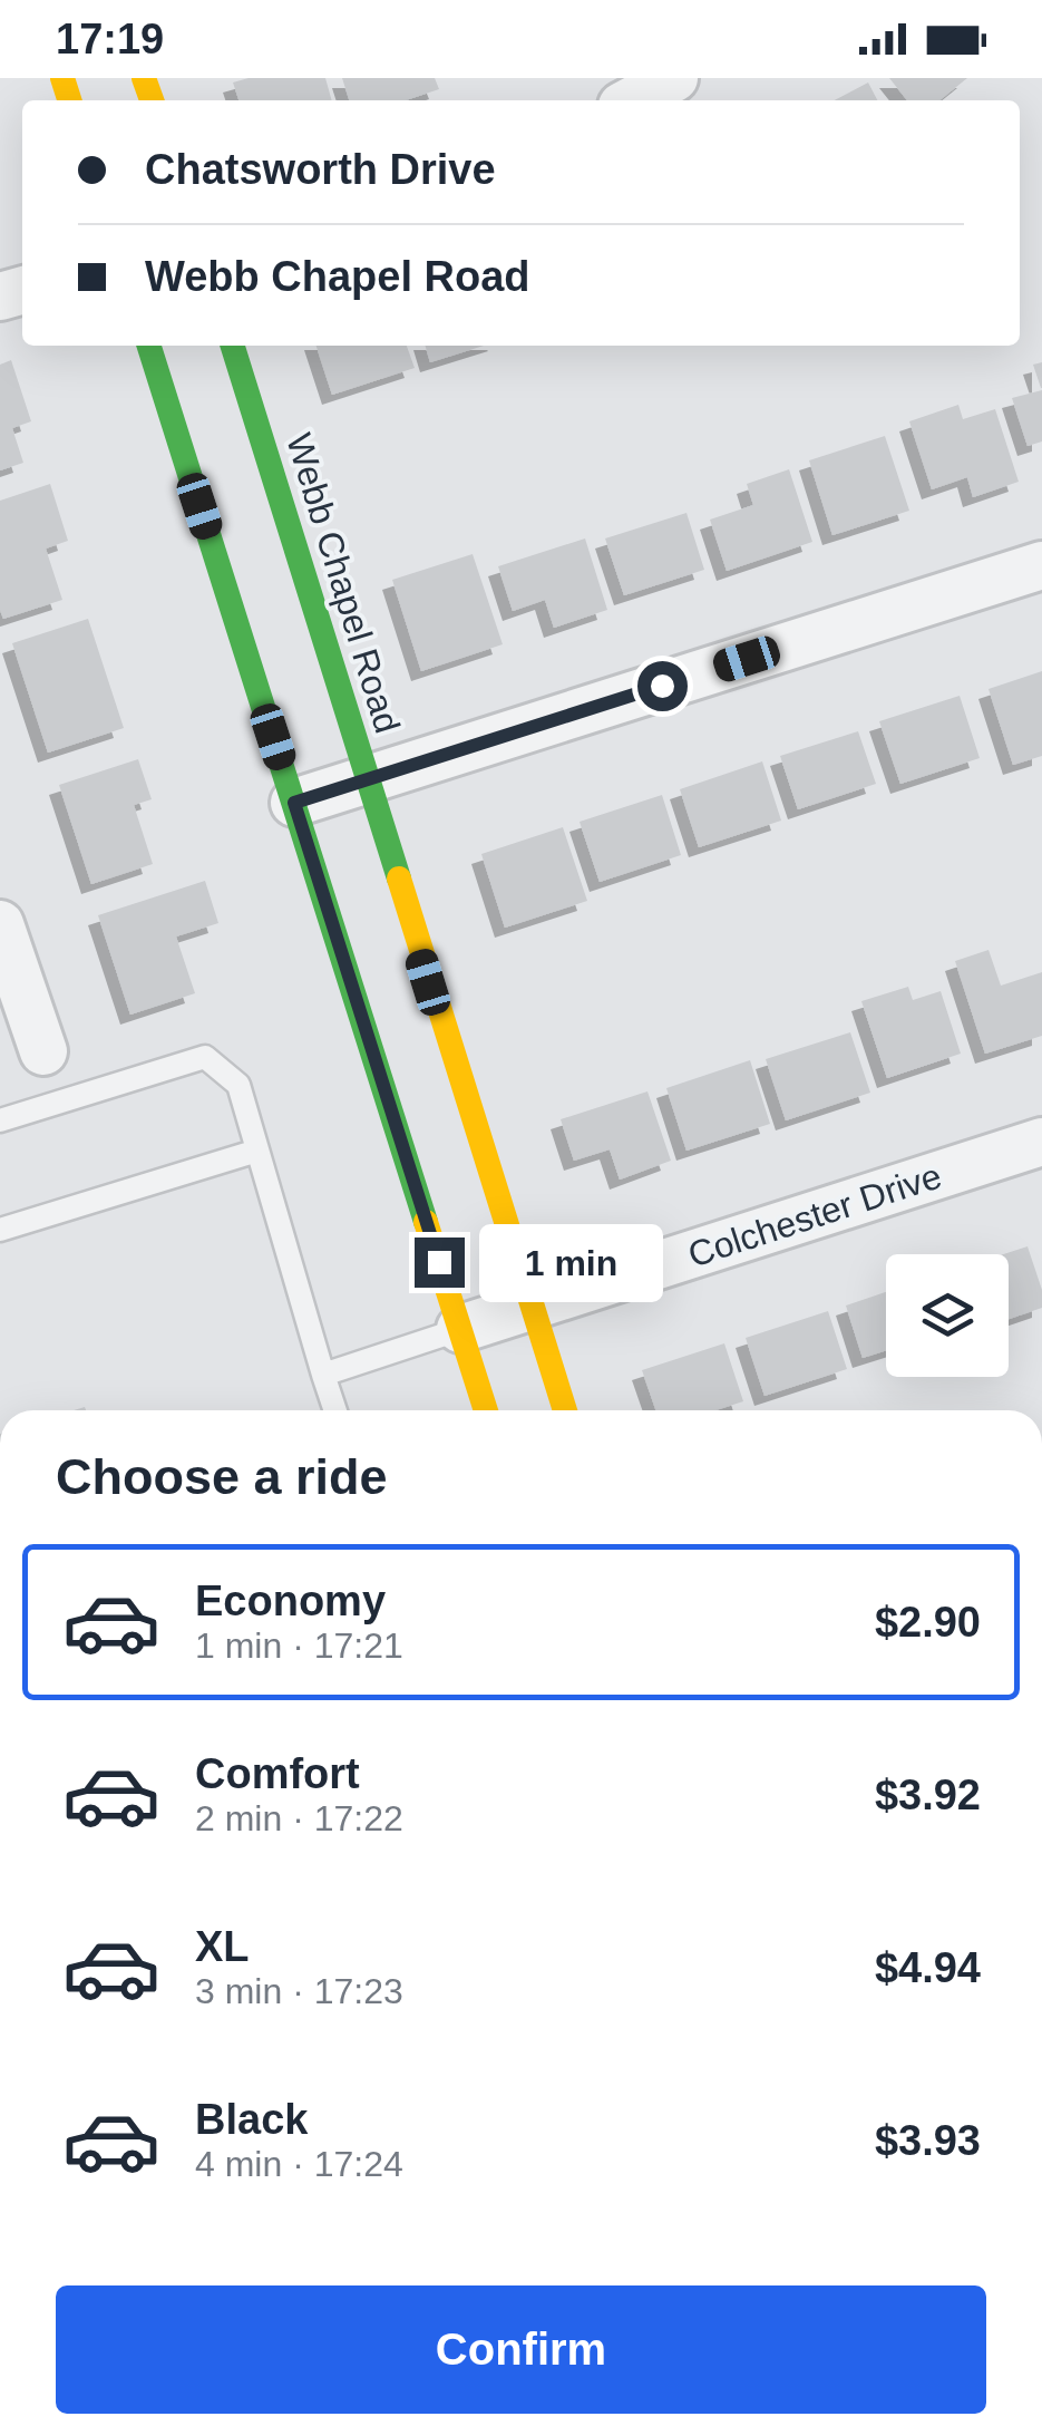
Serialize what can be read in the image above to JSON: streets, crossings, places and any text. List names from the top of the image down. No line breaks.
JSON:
{"streets":{"main road":["Webb Chapel Road"],"street":["Colchester Drive"]},"crossings":[["Webb Chapel Road","Colchester Drive"]],"page":{"status":"17:19","banner":["Chatsworth Drive","Webb Chapel Road"],"bubble":"1 min","heading":"Choose a ride","list":[{"name":"Economy","note":"1 min · 17:21","value":"$2.90"},{"name":"Comfort","note":"2 min · 17:22","value":"$3.92"},{"name":"XL","note":"3 min · 17:23","value":"$4.94"},{"name":"Black","note":"4 min · 17:24","value":"$3.93"}],"buttons":"Confirm"}}
